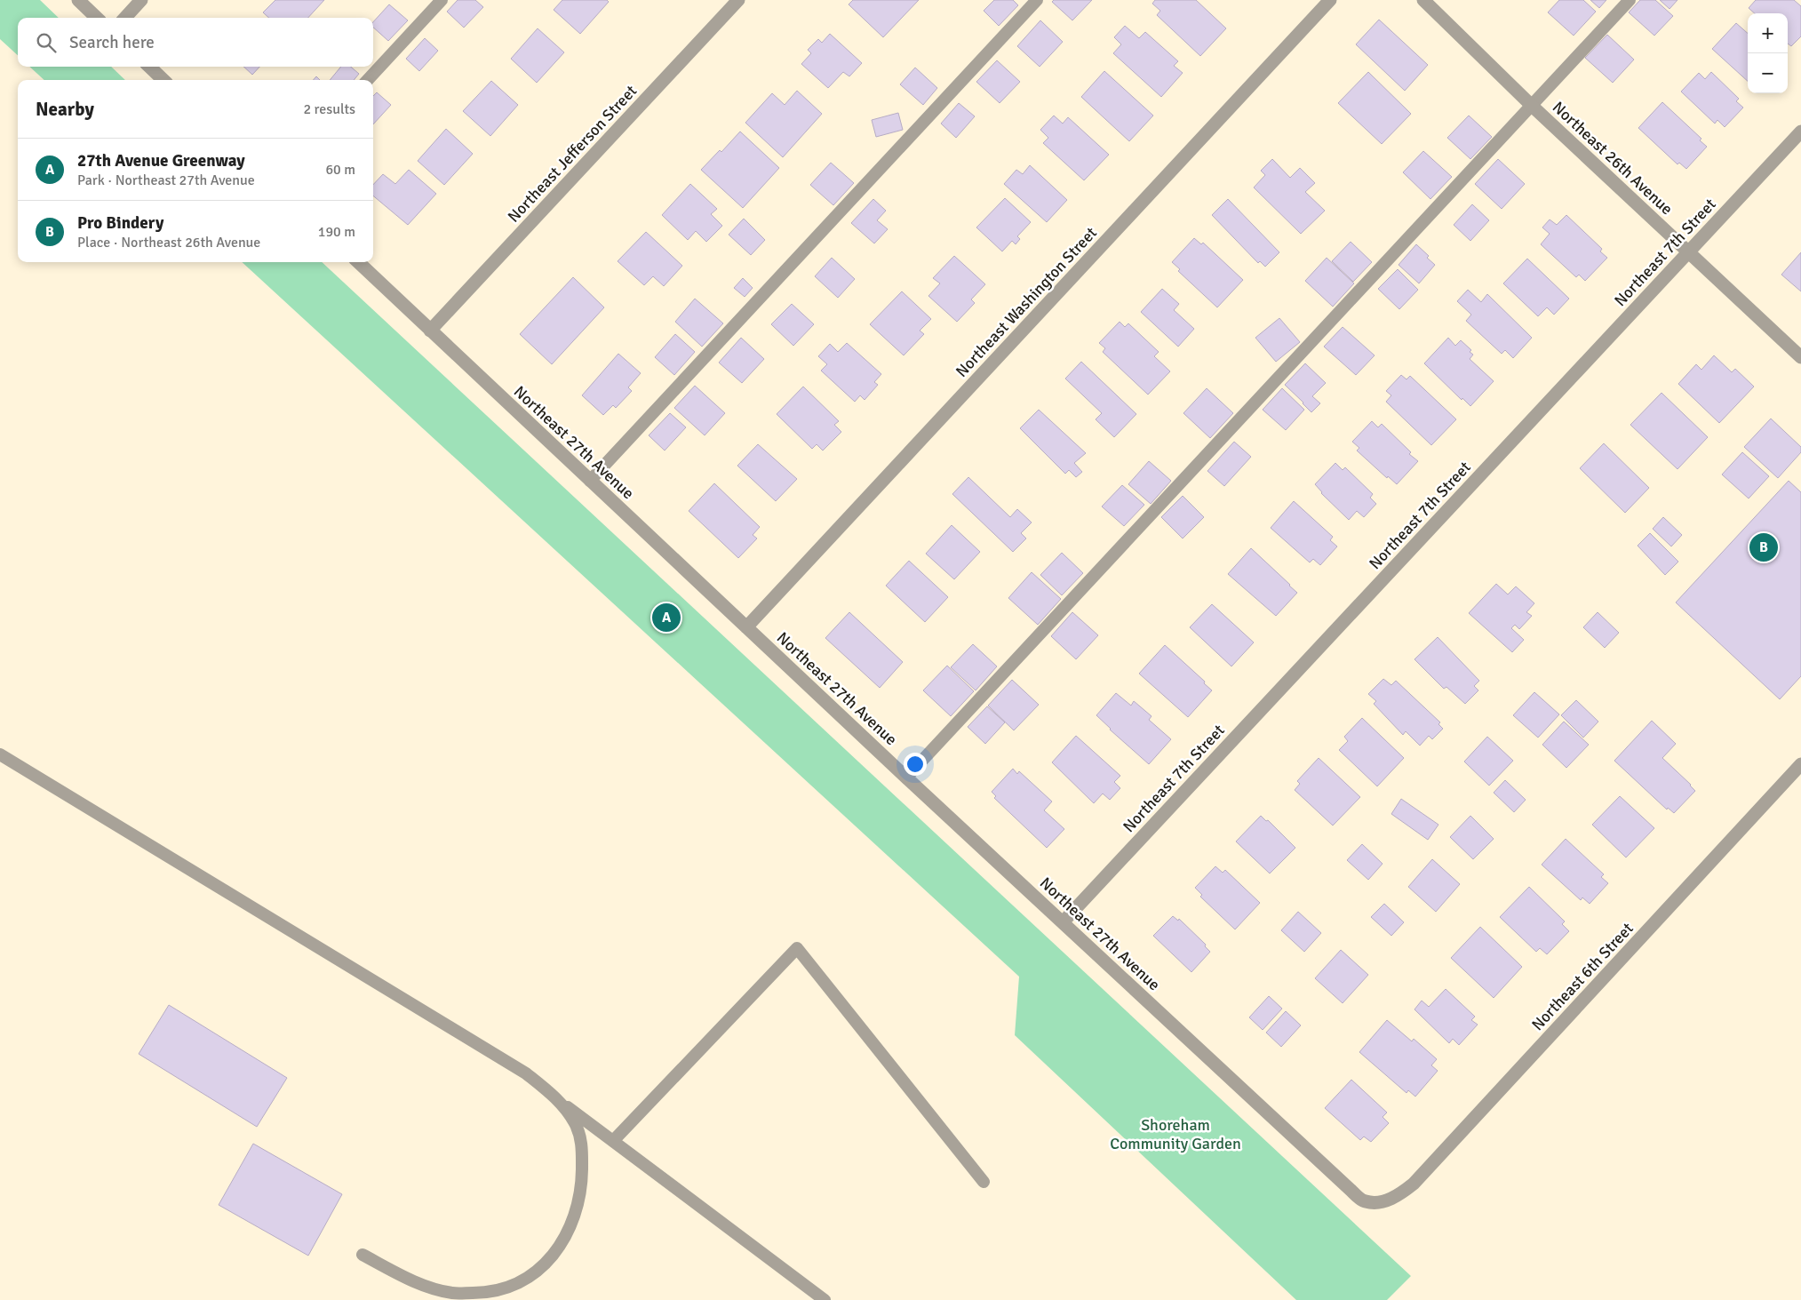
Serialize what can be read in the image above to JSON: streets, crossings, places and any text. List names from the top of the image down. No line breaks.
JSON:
{"streets":{"street":["Northeast Jefferson Street","Northeast 26th Avenue","Northeast 7th Street","Northeast Washington Street","Northeast 27th Avenue","Northeast 6th Street"]},"crossings":[["Northeast Jefferson Street","Northeast 27th Avenue"],["Northeast 26th Avenue","Northeast 7th Street"],["Northeast 7th Street","Northeast 27th Avenue"],["Northeast Washington Street","Northeast 27th Avenue"],["Northeast 27th Avenue","Northeast 6th Street"]],"parks":["Shoreham Community Garden"],"page":{"map_buttons":["+","−"],"search":"Search here","heading":["Nearby","2 results"],"list":[{"mark":"A","name":"27th Avenue Greenway","note":"Park · Northeast 27th Avenue","value":"60 m"},{"mark":"B","name":"Pro Bindery","note":"Place · Northeast 26th Avenue","value":"190 m"}],"pins":["B","A"]}}
